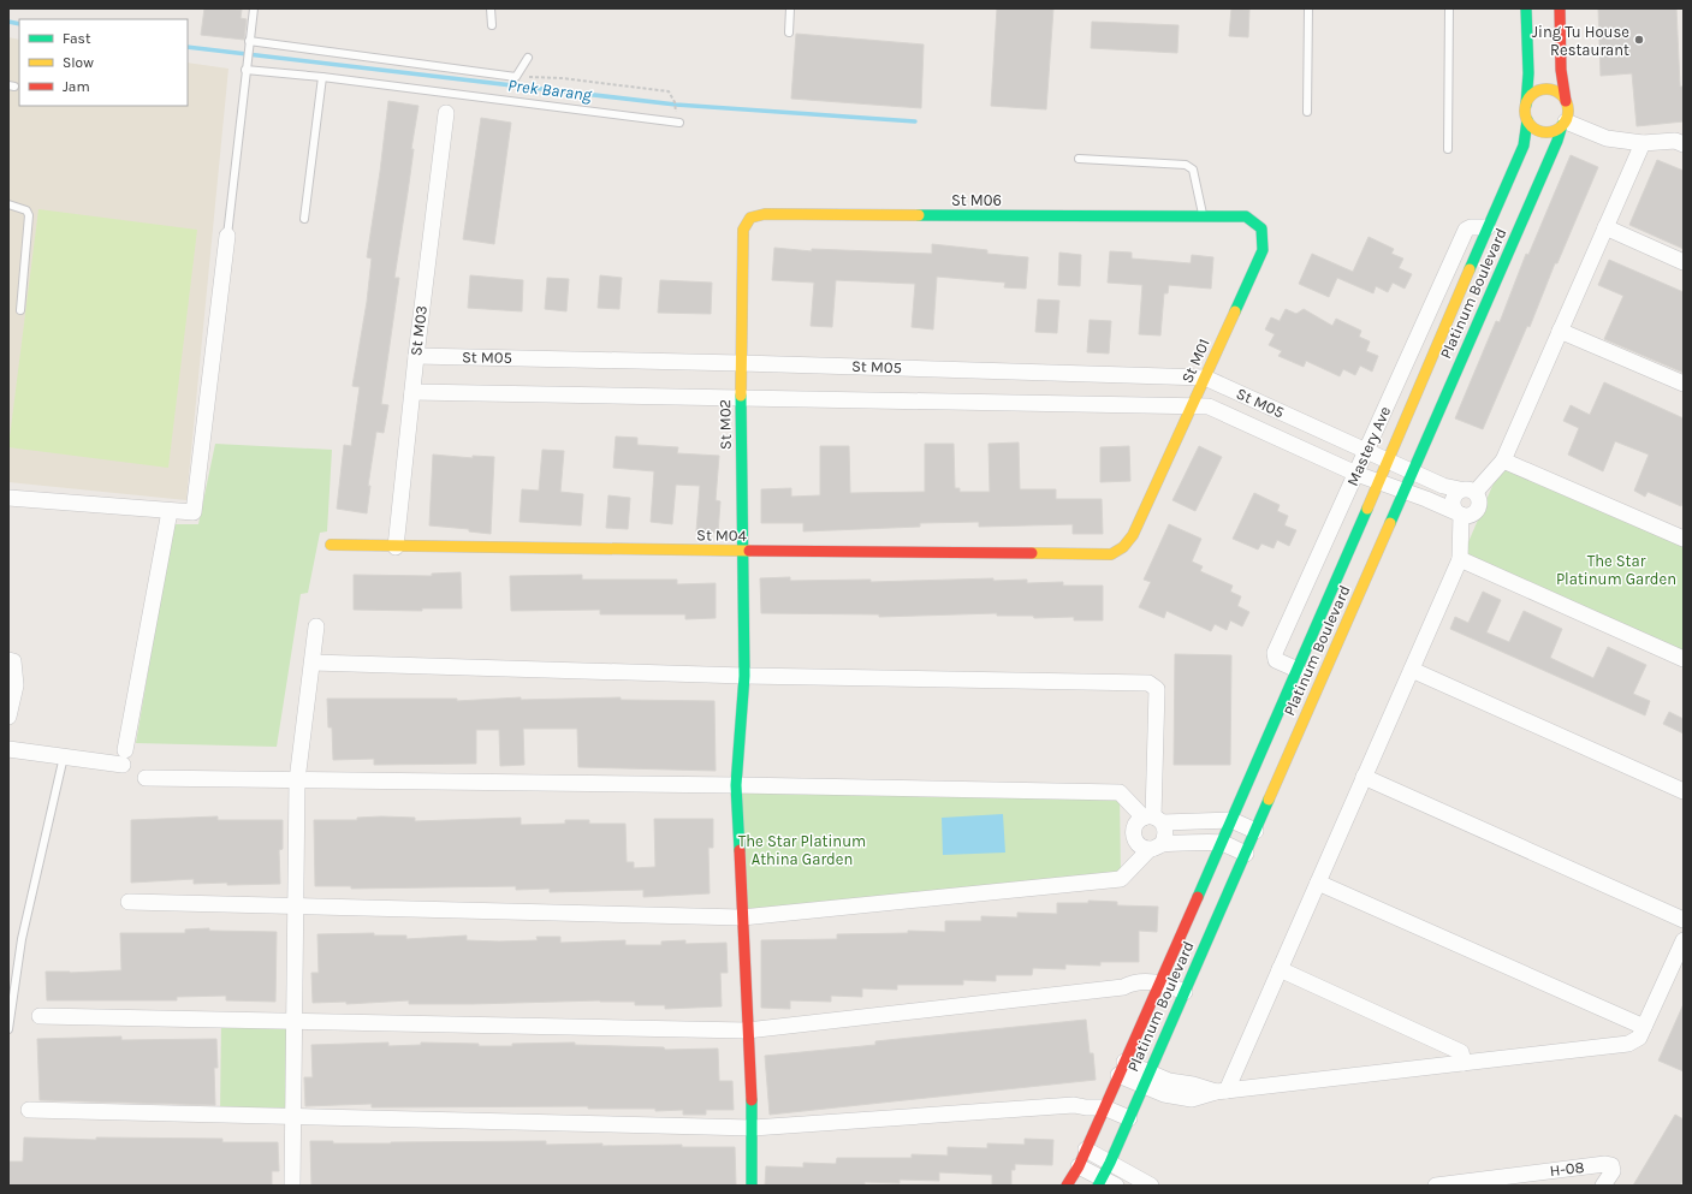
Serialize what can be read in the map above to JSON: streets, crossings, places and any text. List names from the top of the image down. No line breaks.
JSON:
{"streets":{"street":["St M06","Platinum Boulevard","St M03","St M05","St M01","St M02","Mastery Ave","St M04","H-08"]},"crossings":[["St M06","St M01"],["St M06","St M02"],["Platinum Boulevard","St M05"],["Platinum Boulevard","Mastery Ave"],["St M03","St M05"],["St M03","St M04"],["St M05","St M01"],["St M05","St M02"],["St M05","Mastery Ave"],["St M01","St M04"],["St M02","St M04"]],"water":["Prek Barang"],"parks":["The Star Platinum Garden","The Star Platinum Athina Garden"],"places":["Jing Tu House Restaurant"],"legend":["Fast","Slow","Jam"]}
